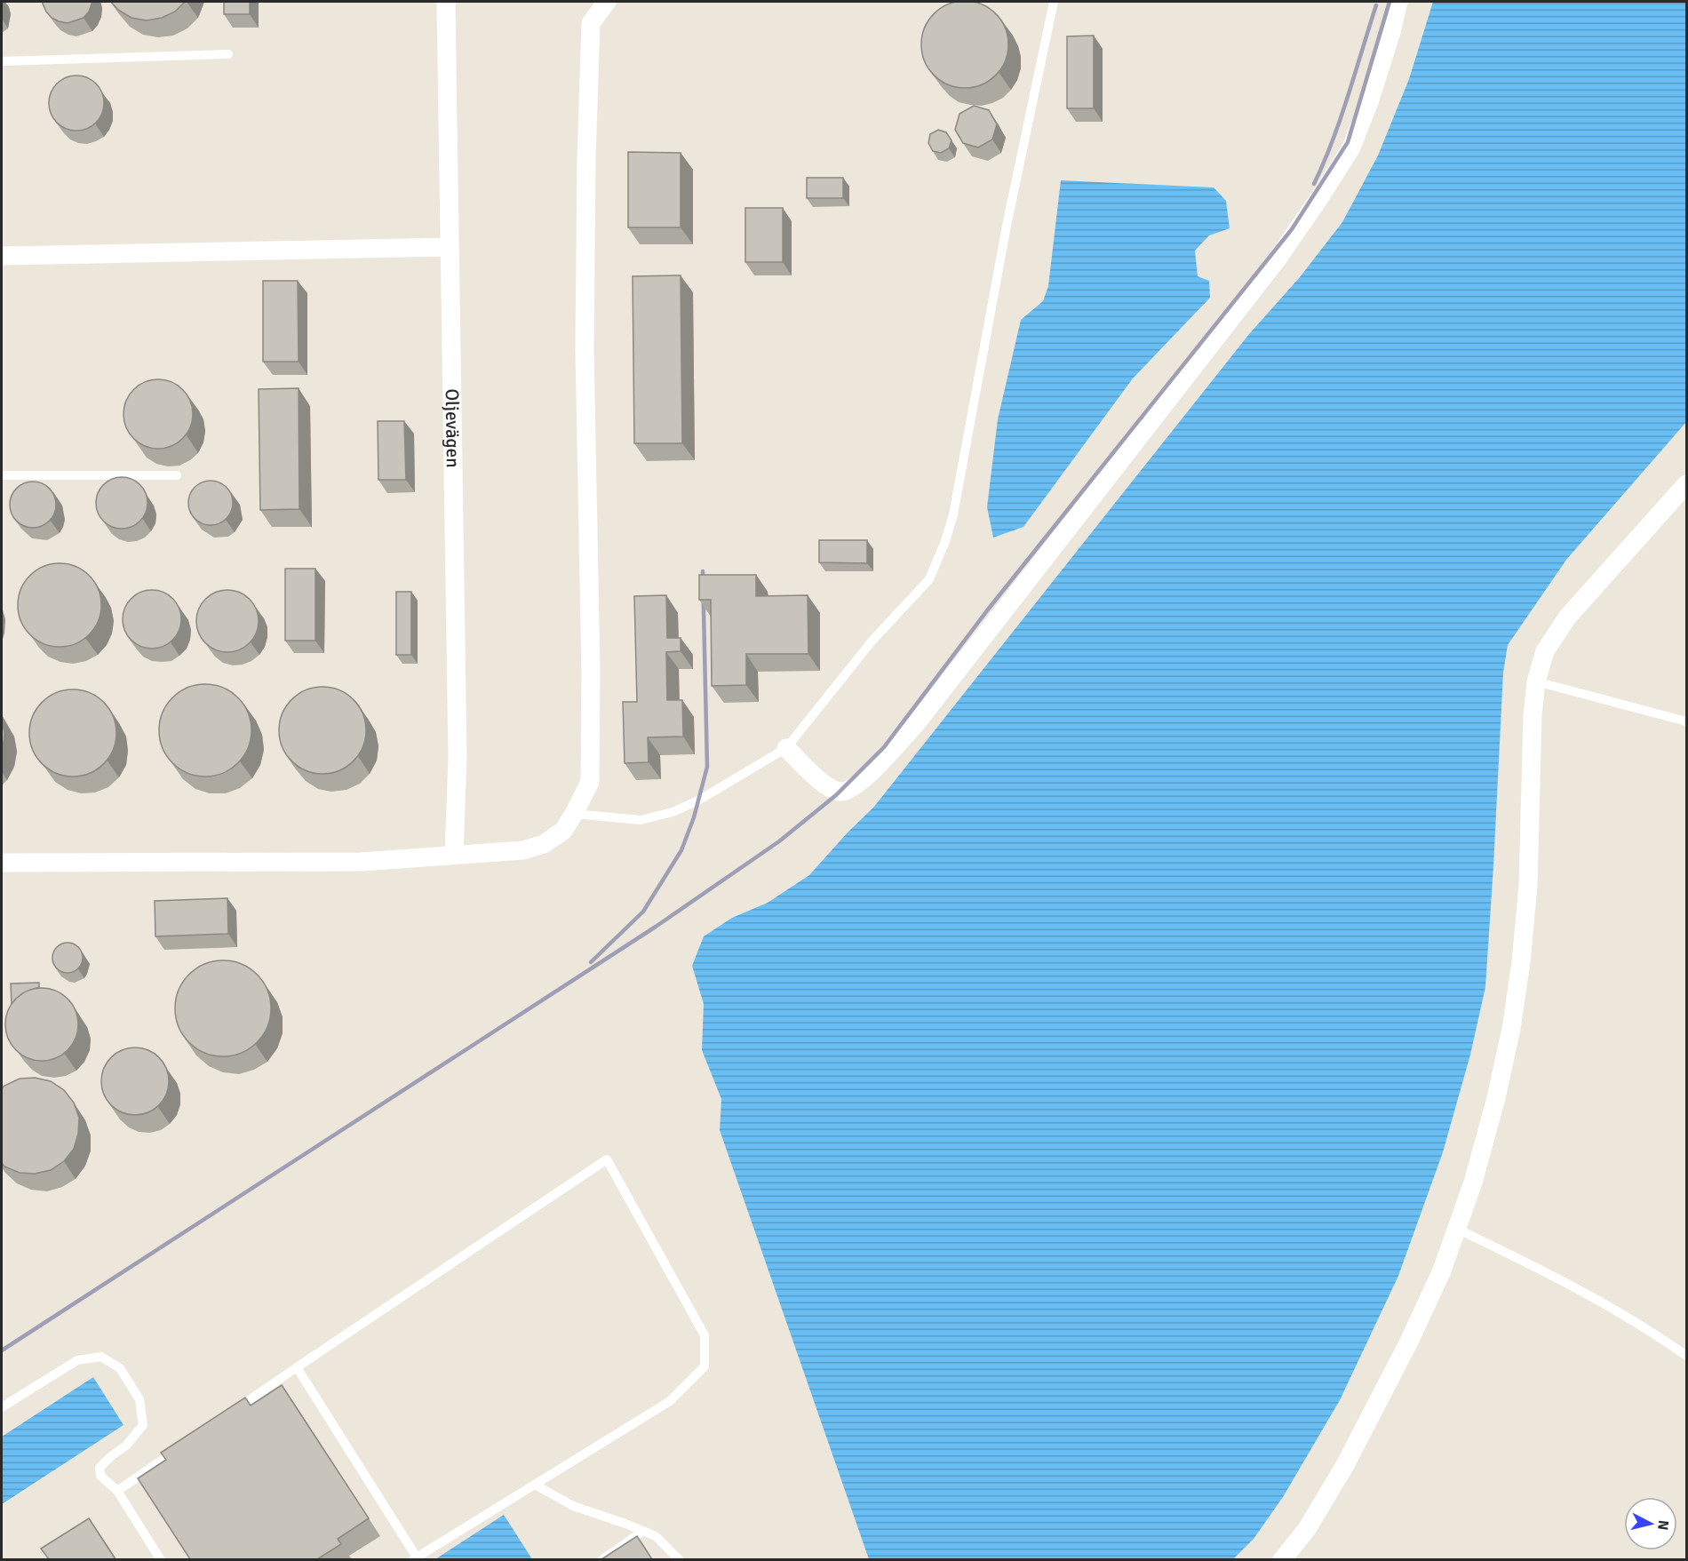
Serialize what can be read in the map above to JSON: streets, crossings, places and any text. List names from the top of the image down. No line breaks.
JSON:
{"streets":{"street":["Oljevägen"]},"north":"right"}
